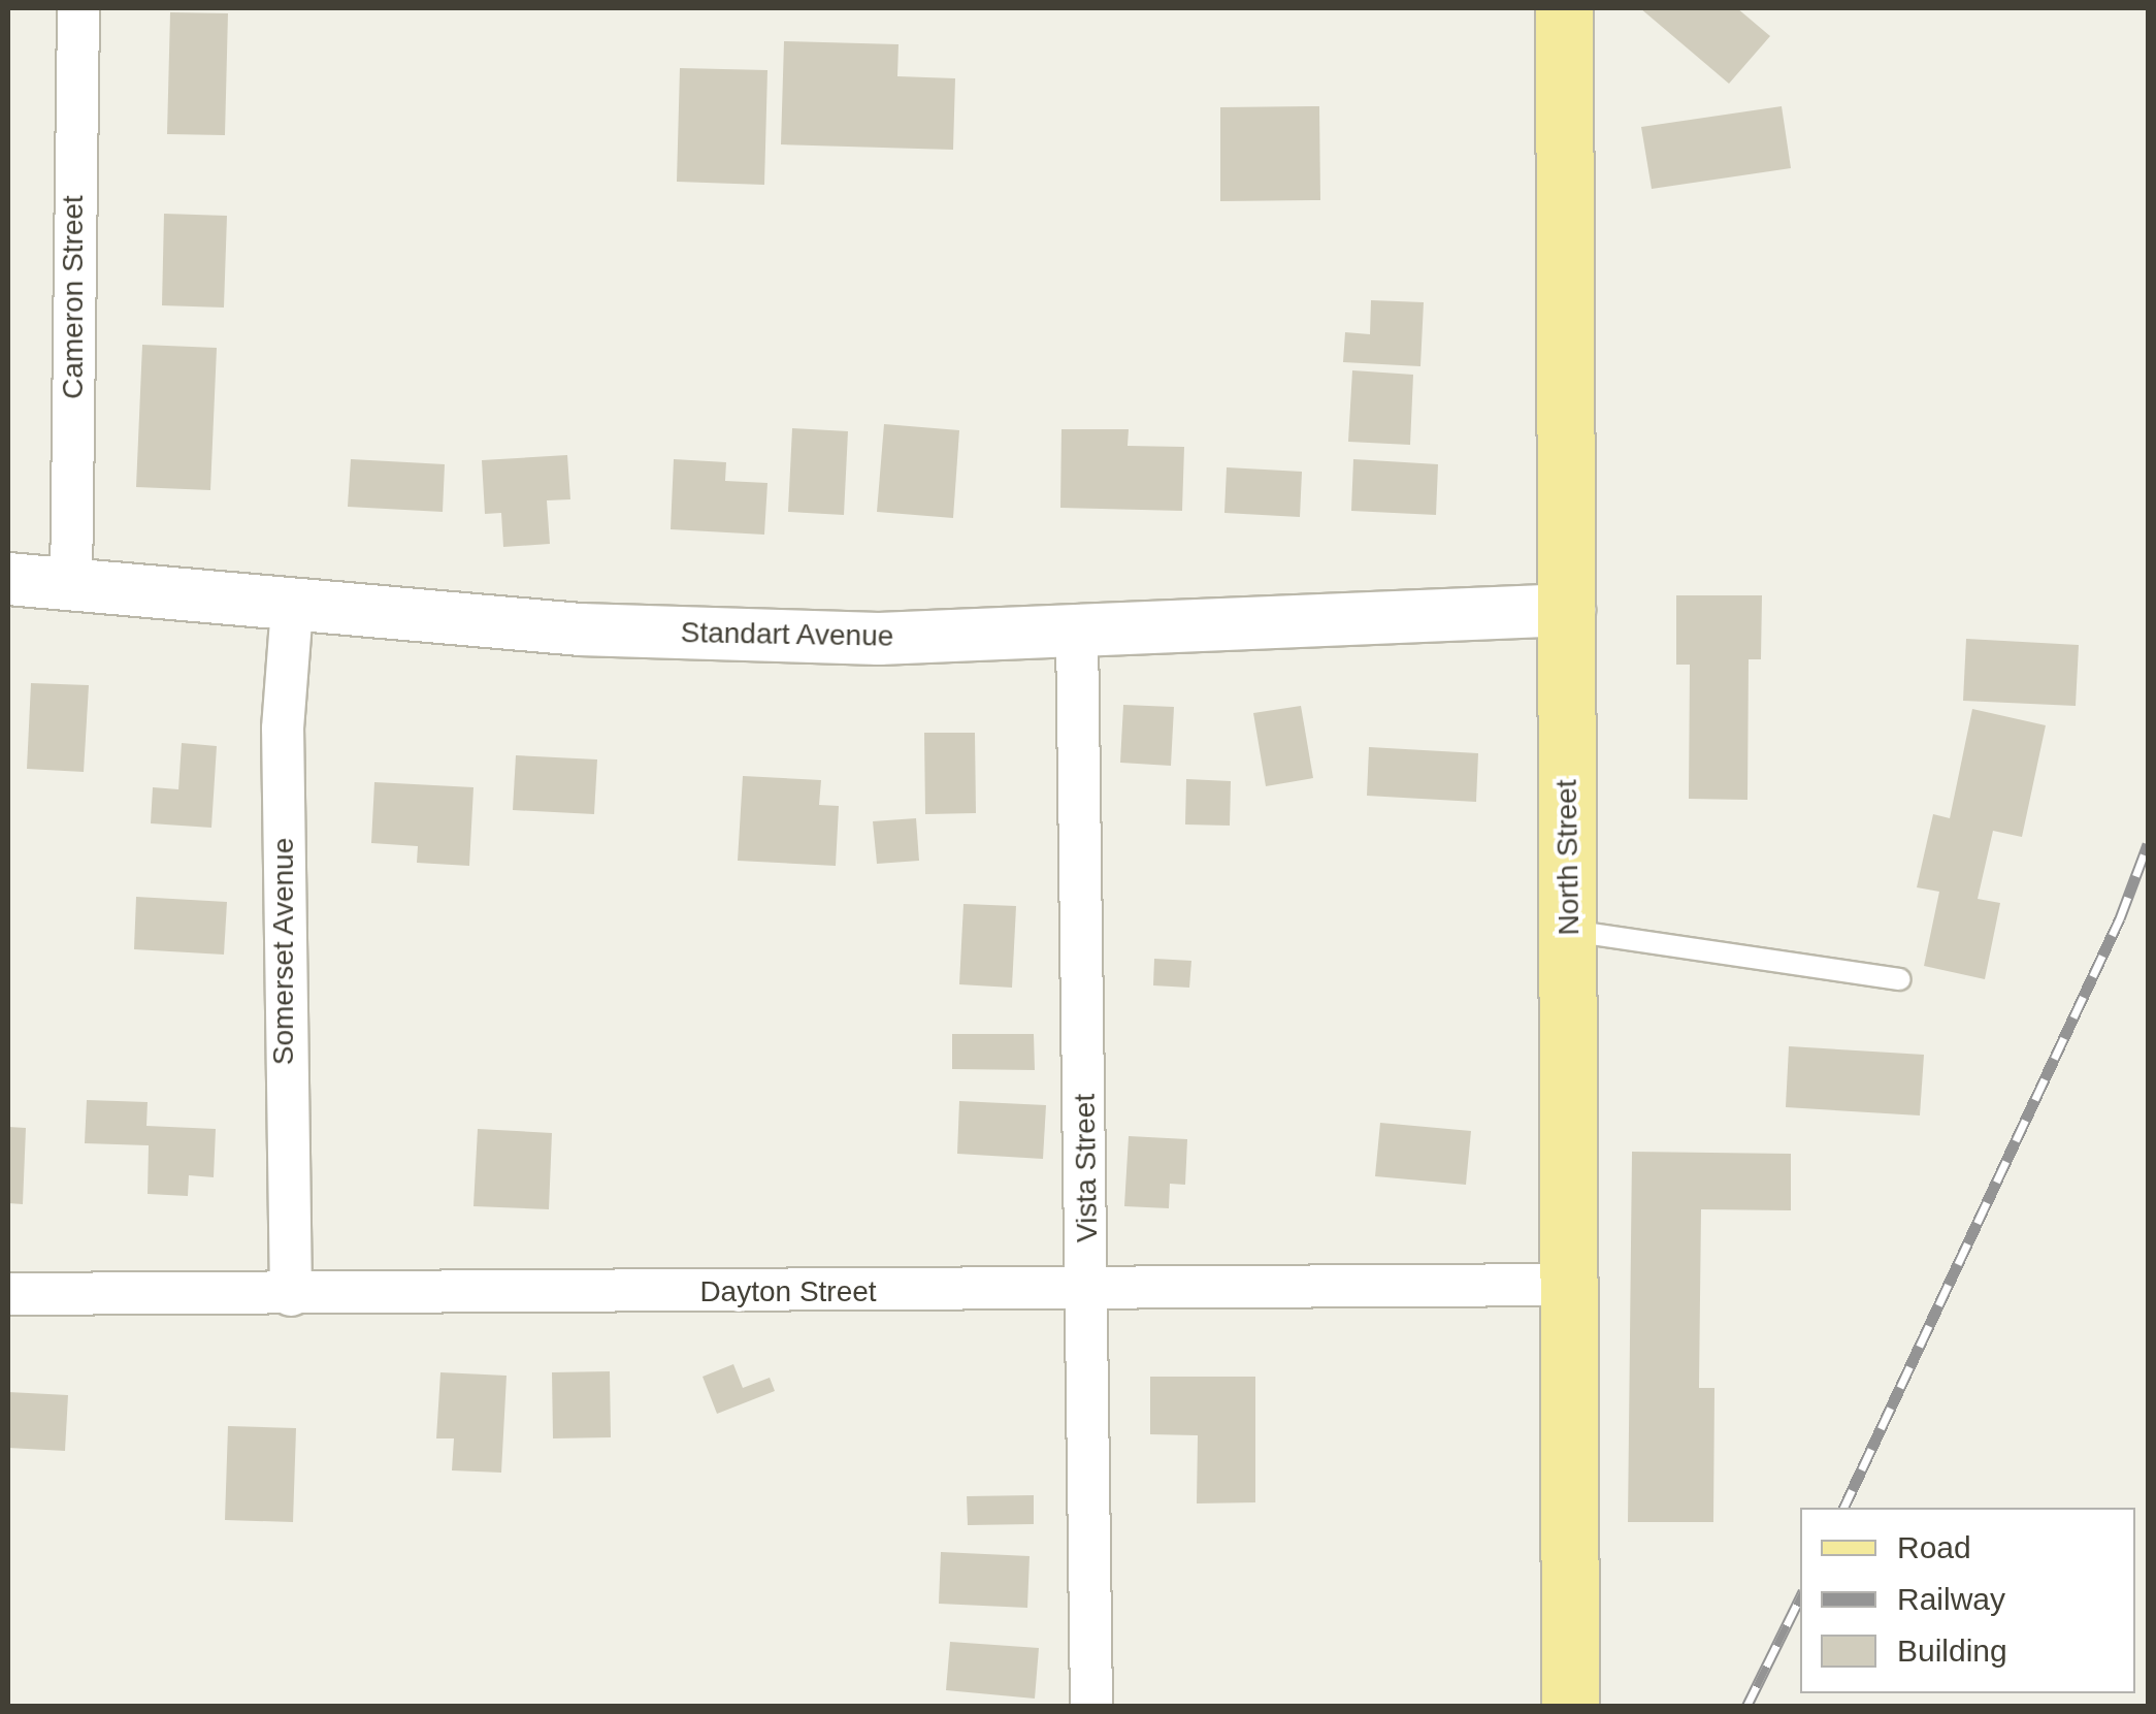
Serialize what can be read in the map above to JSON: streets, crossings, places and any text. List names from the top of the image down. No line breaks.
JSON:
{"streets":{"main road":["North Street"],"street":["Cameron Street","Standart Avenue","Somerset Avenue","Vista Street","Dayton Street"]},"crossings":[["Cameron Street","Standart Avenue"],["Standart Avenue","North Street"],["Standart Avenue","Somerset Avenue"],["Standart Avenue","Vista Street"],["North Street","Dayton Street"],["Somerset Avenue","Dayton Street"],["Vista Street","Dayton Street"]],"legend":["Road","Railway","Building"]}
